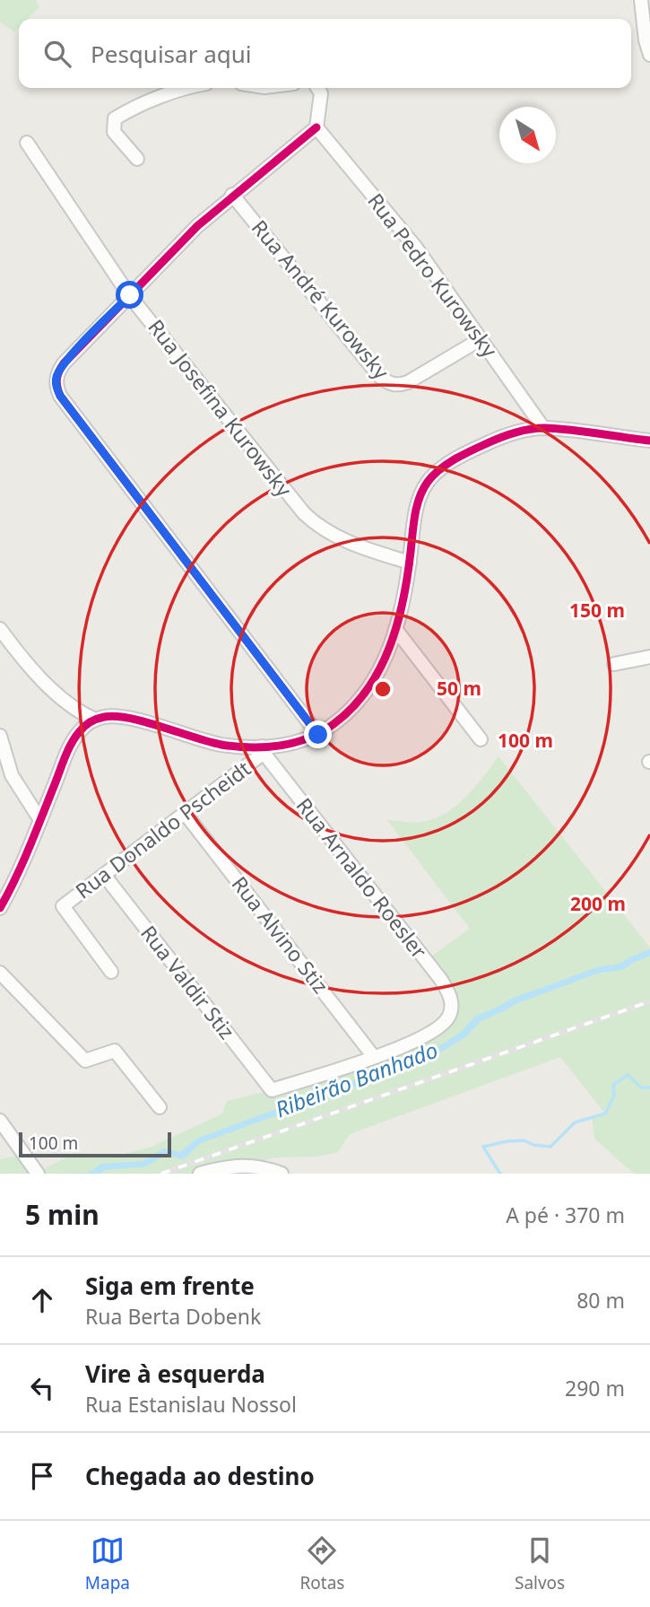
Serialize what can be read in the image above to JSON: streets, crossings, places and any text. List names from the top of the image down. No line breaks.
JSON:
{"streets":{"street":["Rua Pedro Kurowsky","Rua André Kurowsky","Rua Josefina Kurowsky","Rua Donaldo Pscheidt","Rua Arnaldo Roesler","Rua Alvino Stiz","Rua Valdir Stiz"]},"crossings":[["Rua Pedro Kurowsky","Rua André Kurowsky"],["Rua Donaldo Pscheidt","Rua Arnaldo Roesler"],["Rua Donaldo Pscheidt","Rua Alvino Stiz"],["Rua Donaldo Pscheidt","Rua Valdir Stiz"],["Rua Arnaldo Roesler","Rua Alvino Stiz"],["Rua Arnaldo Roesler","Rua Valdir Stiz"],["Rua Alvino Stiz","Rua Valdir Stiz"]],"water":["Ribeirão Banhado"],"scale_bar":"100 m","north":"bottom right","page":{"search":"Pesquisar aqui","scale":"100 m","heading":["5 min","A pé · 370 m"],"list":[["Siga em frente","Rua Berta Dobenk","80 m"],["Vire à esquerda","Rua Estanislau Nossol","290 m"],"Chegada ao destino"],"nav":["Mapa","Rotas","Salvos"]},"rings":["150 m","50 m","100 m","200 m"]}
